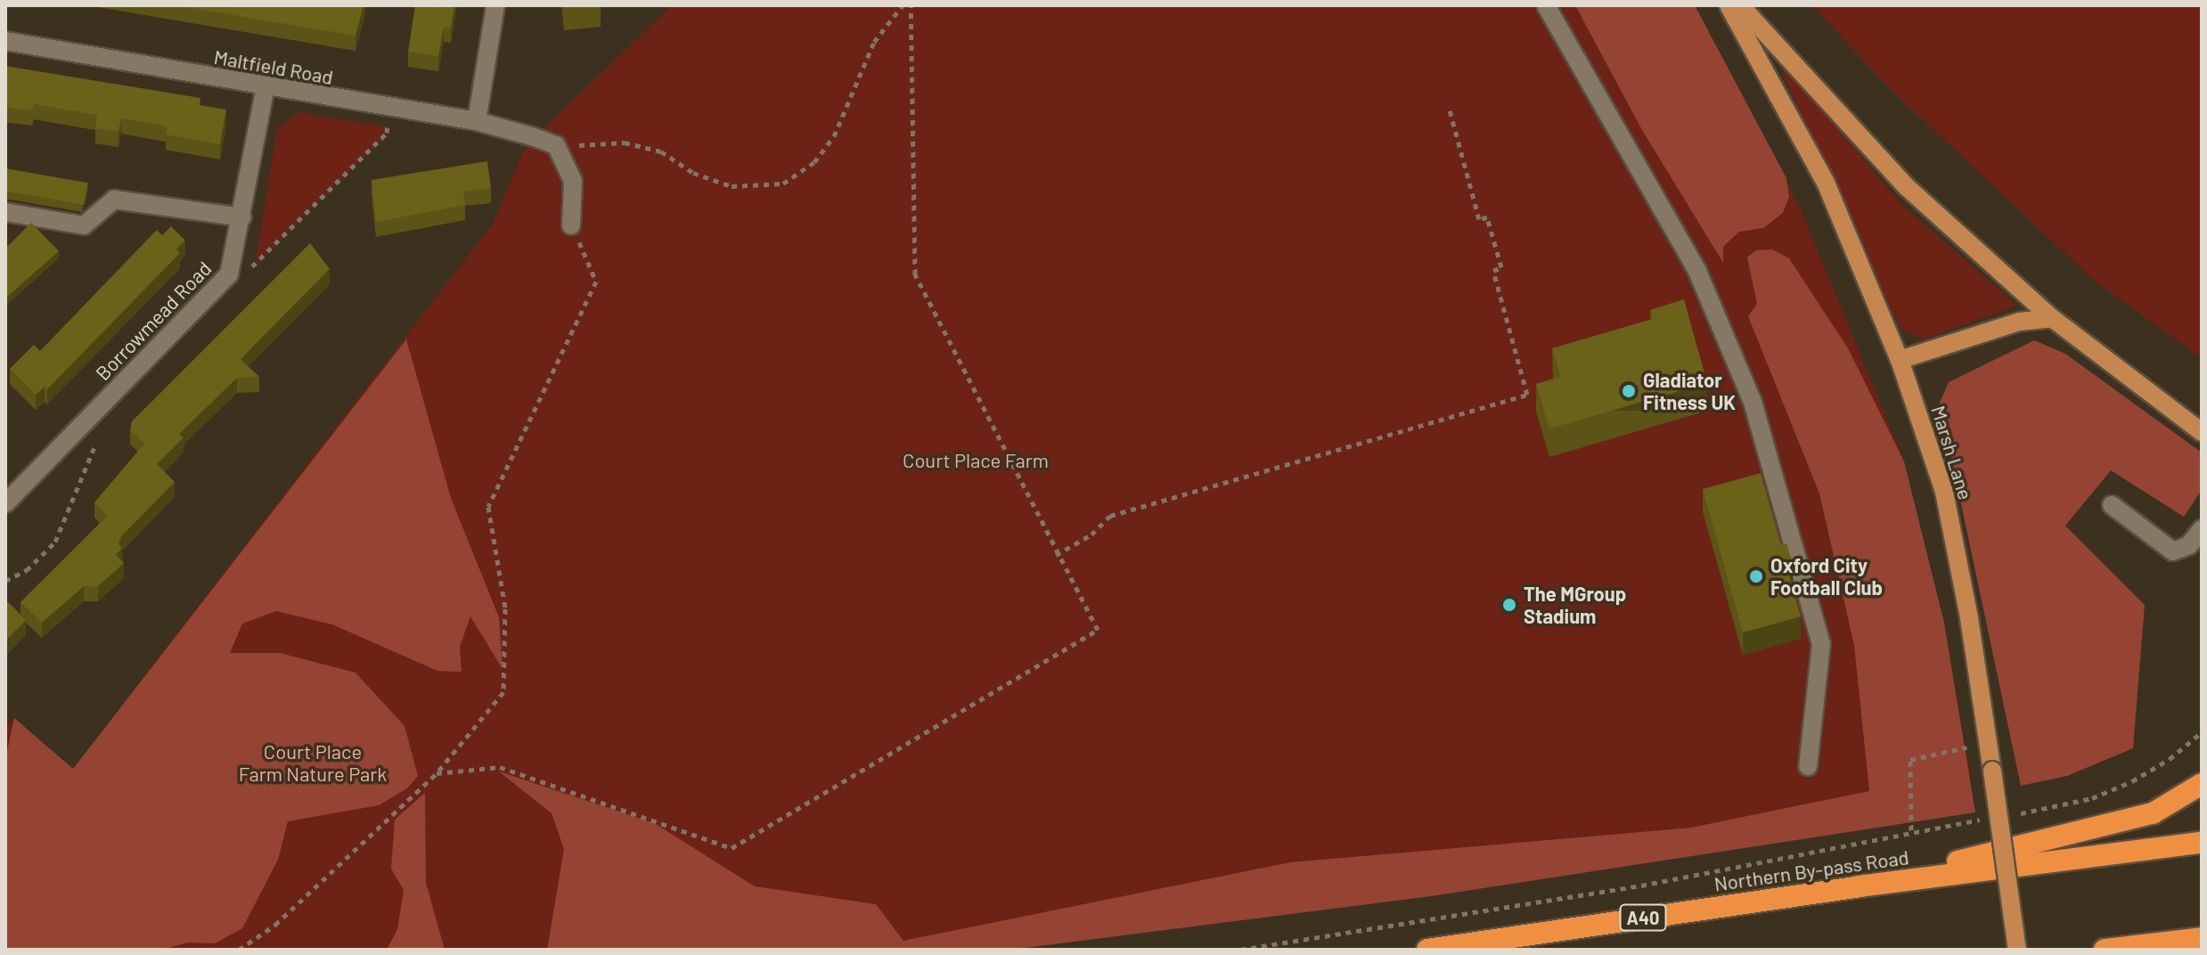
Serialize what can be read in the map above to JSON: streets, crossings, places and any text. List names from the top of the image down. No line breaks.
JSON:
{"streets":{"highway":["Northern By-pass Road","A40"],"main road":["Marsh Lane"],"street":["Maltfield Road","Borrowmead Road"]},"crossings":[["Maltfield Road","Borrowmead Road"]],"parks":["Court Place Farm","Court Place Farm Nature Park"],"places":["Gladiator Fitness UK","Oxford City Football Club","The MGroup Stadium"]}
